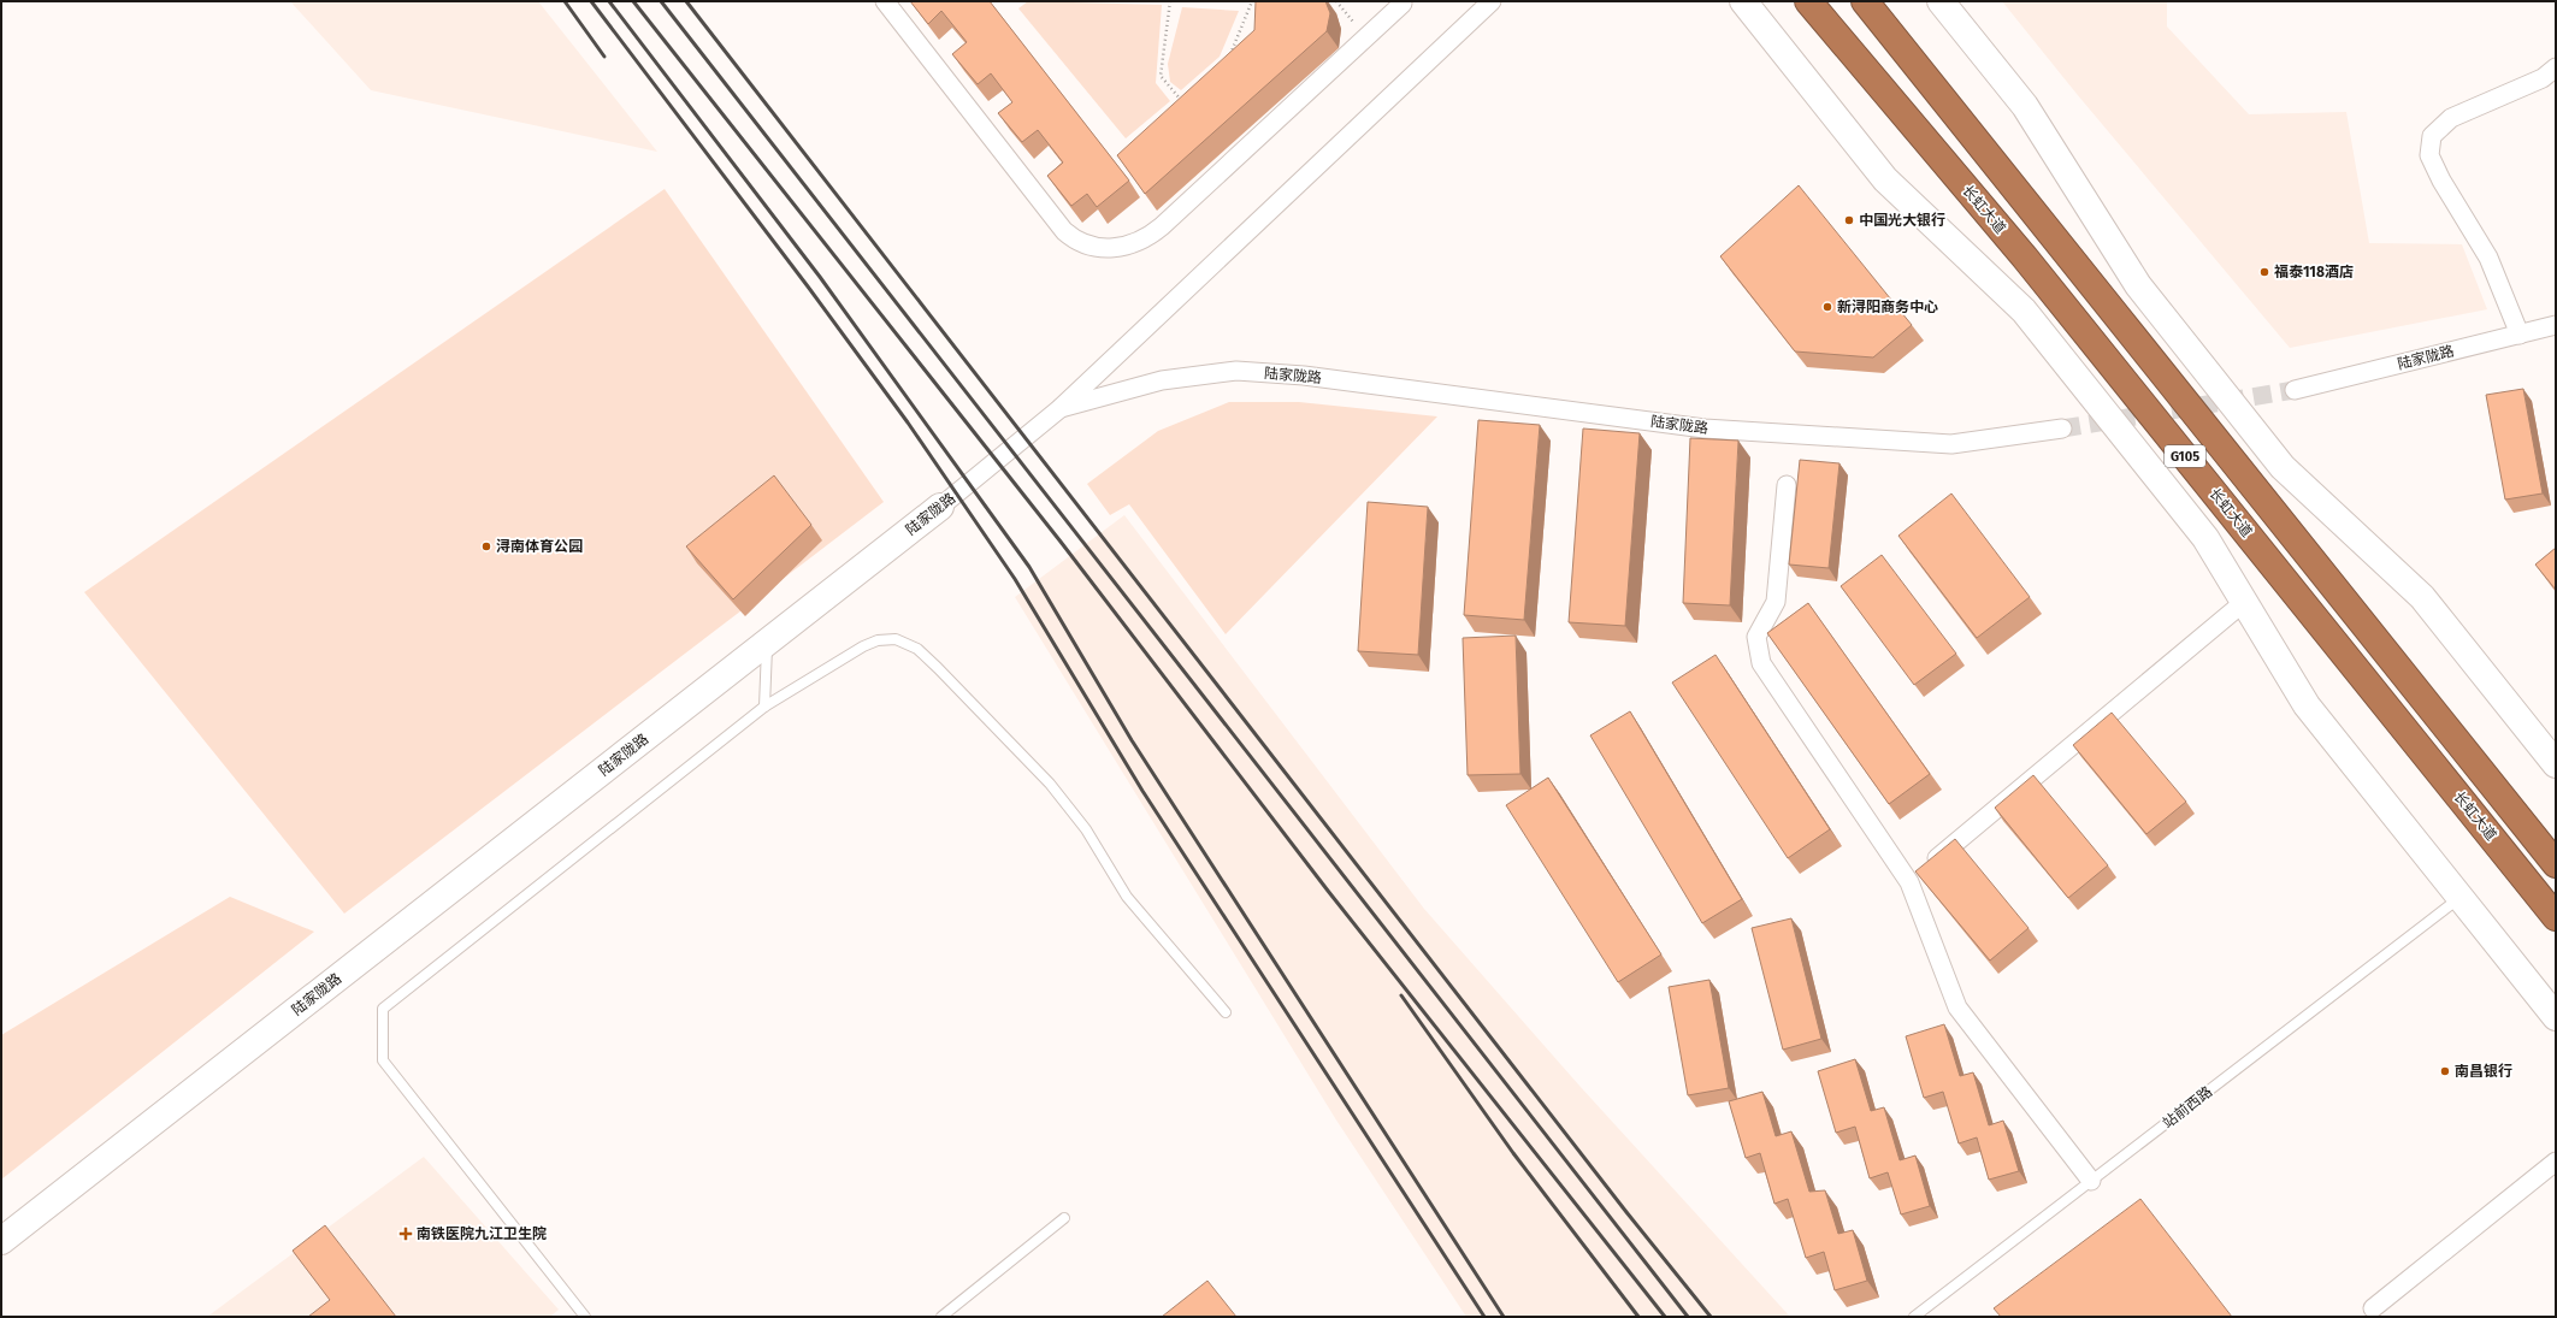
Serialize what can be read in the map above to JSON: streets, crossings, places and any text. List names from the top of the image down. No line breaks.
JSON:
{"streets":{"highway":["长虹大道","G105"],"street":["陆家陇路"],"lane":["站前西路"]},"places":{"other":["中国光大银行","福泰118酒店","新浔阳商务中心","浔南体育公园","南昌银行"],"health":["南铁医院九江卫生院"]}}
